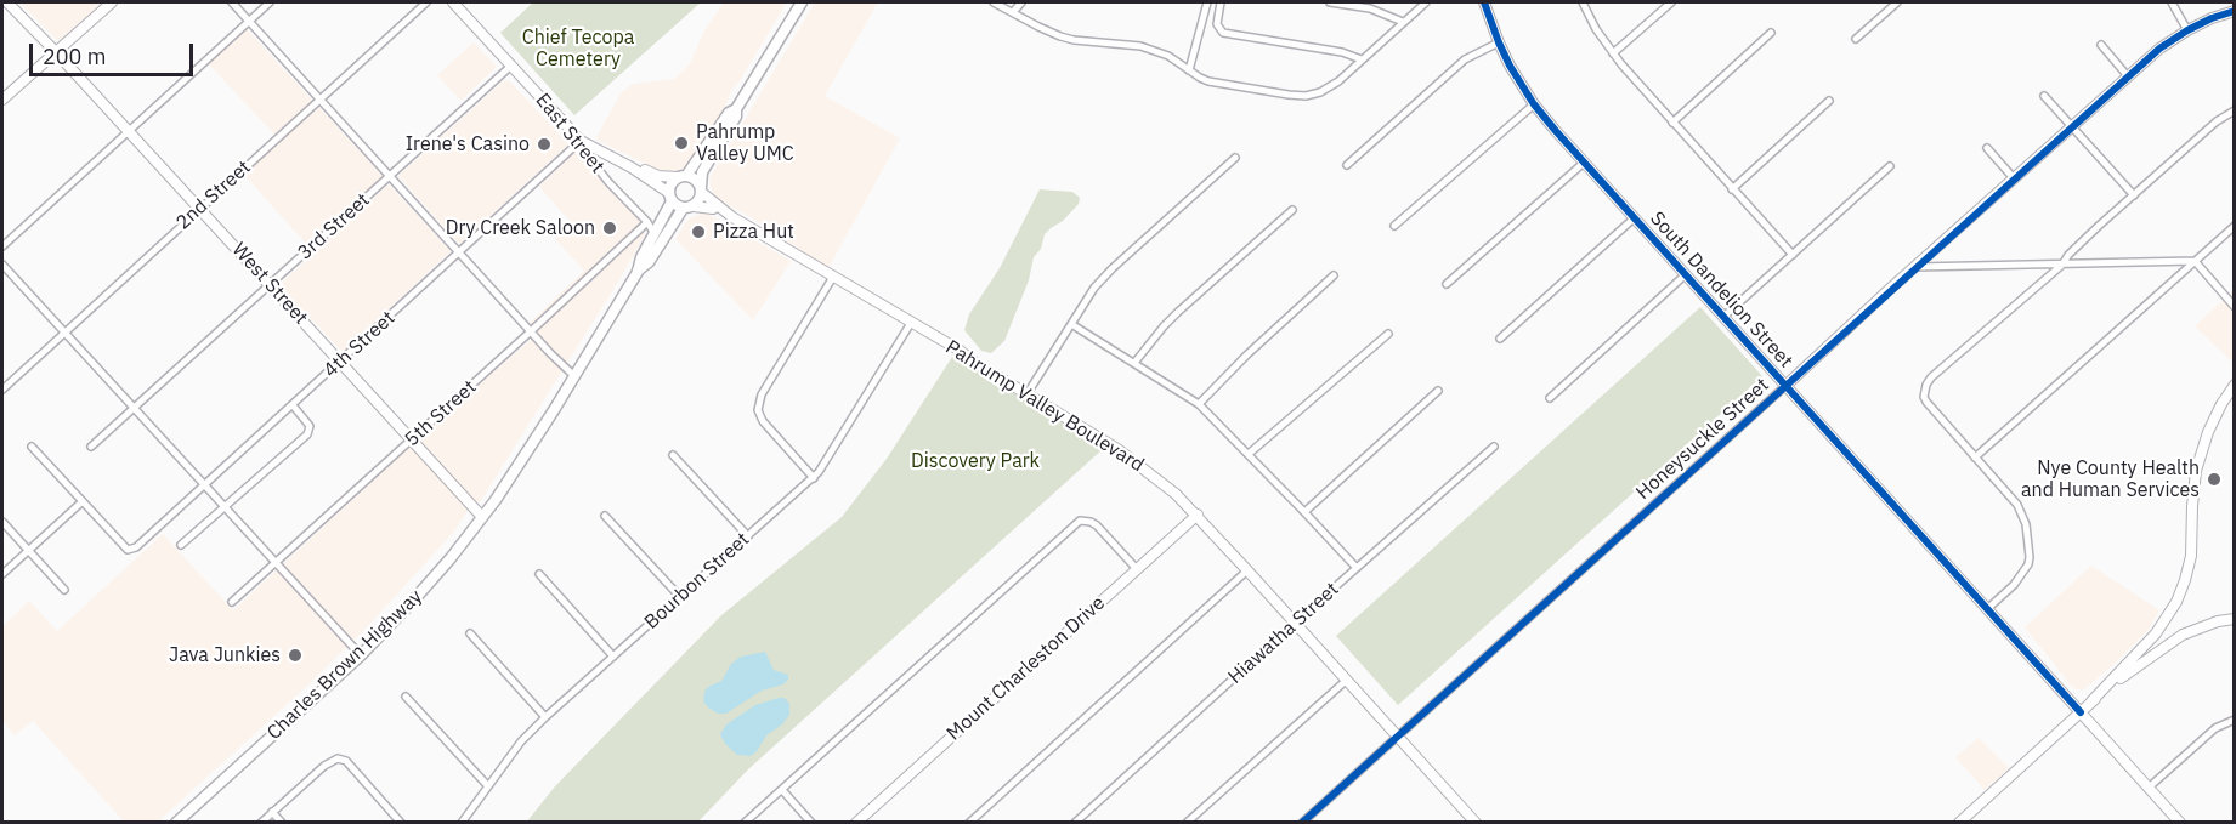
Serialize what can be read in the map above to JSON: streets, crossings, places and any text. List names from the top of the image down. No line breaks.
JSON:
{"streets":{"main road":["Charles Brown Highway"],"street":["East Street","2nd Street","3rd Street","West Street","South Dandelion Street","4th Street","Pahrump Valley Boulevard","5th Street","Honeysuckle Street","Bourbon Street","Hiawatha Street","Mount Charleston Drive"]},"crossings":[["East Street","3rd Street"],["East Street","4th Street"],["East Street","5th Street"],["East Street","Charles Brown Highway"],["2nd Street","West Street"],["3rd Street","West Street"],["West Street","4th Street"],["West Street","5th Street"],["West Street","Charles Brown Highway"],["South Dandelion Street","Honeysuckle Street"],["Pahrump Valley Boulevard","Honeysuckle Street"],["Pahrump Valley Boulevard","Bourbon Street"],["Pahrump Valley Boulevard","Hiawatha Street"],["Pahrump Valley Boulevard","Charles Brown Highway"],["Pahrump Valley Boulevard","Mount Charleston Drive"]],"parks":["Chief Tecopa Cemetery","Discovery Park"],"places":["Pahrump Valley UMC","Irene's Casino","Dry Creek Saloon","Pizza Hut","Nye County Health and Human Services","Java Junkies"],"scale_bar":"200 m"}
